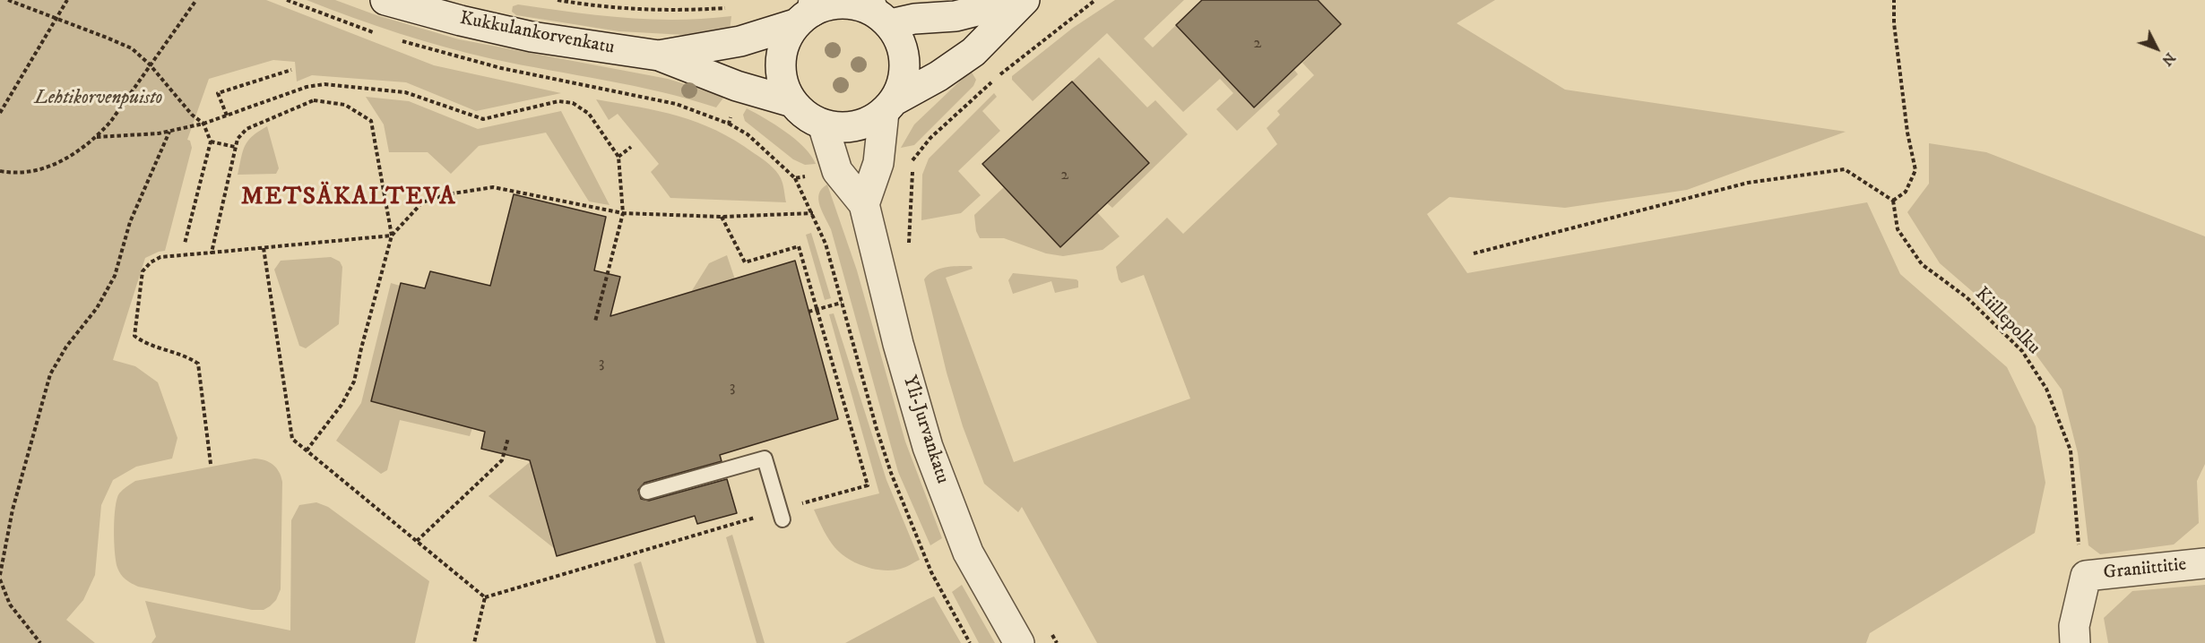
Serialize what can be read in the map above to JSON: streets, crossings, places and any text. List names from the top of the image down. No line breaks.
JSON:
{"streets":{"street":["Kukkulankorvenkatu","Yli-Jurvankatu","Graniittitie"],"path":["Kiillepolku"]},"crossings":[["Kukkulankorvenkatu","Yli-Jurvankatu"],["Kiillepolku","Graniittitie"]],"districts":["METSÄKALTEVA"],"parks":["Lehtikorvenpuisto"],"house_numbers":["2","2","3","3"],"north":"bottom right"}
